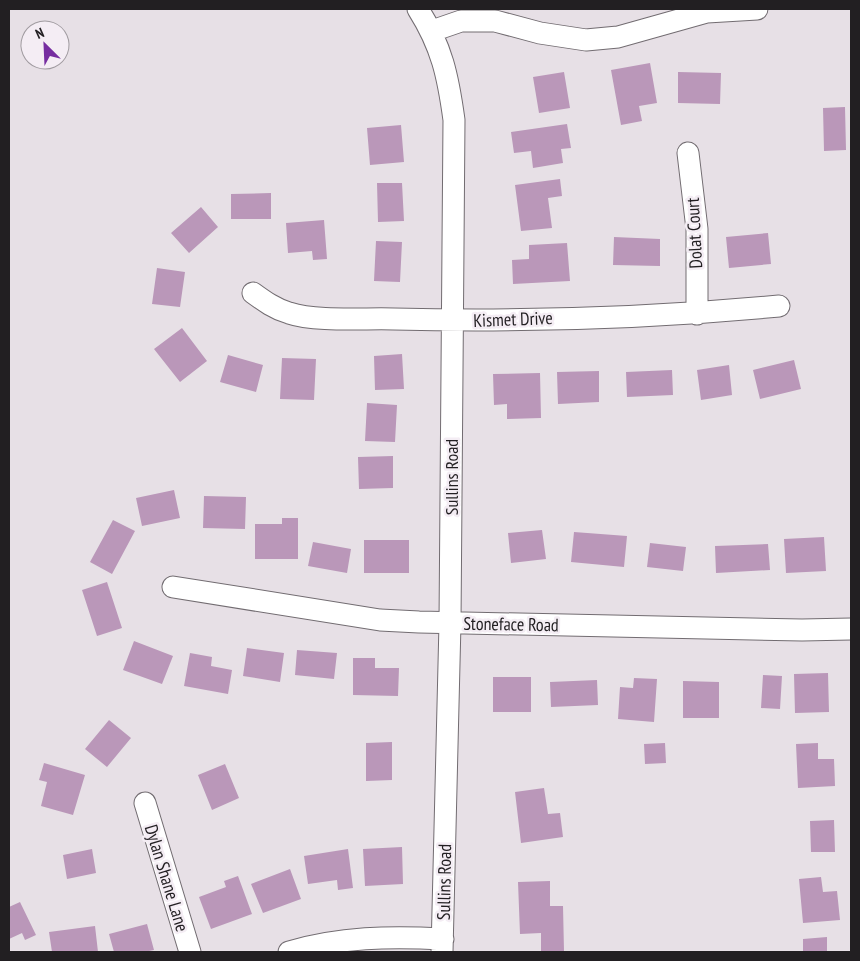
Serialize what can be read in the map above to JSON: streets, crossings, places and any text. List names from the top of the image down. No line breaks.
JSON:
{"streets":{"street":["Dolat Court","Kismet Drive","Sullins Road","Stoneface Road","Dylan Shane Lane"]},"crossings":[["Dolat Court","Kismet Drive"],["Kismet Drive","Sullins Road"],["Sullins Road","Stoneface Road"]],"north":"top left"}
